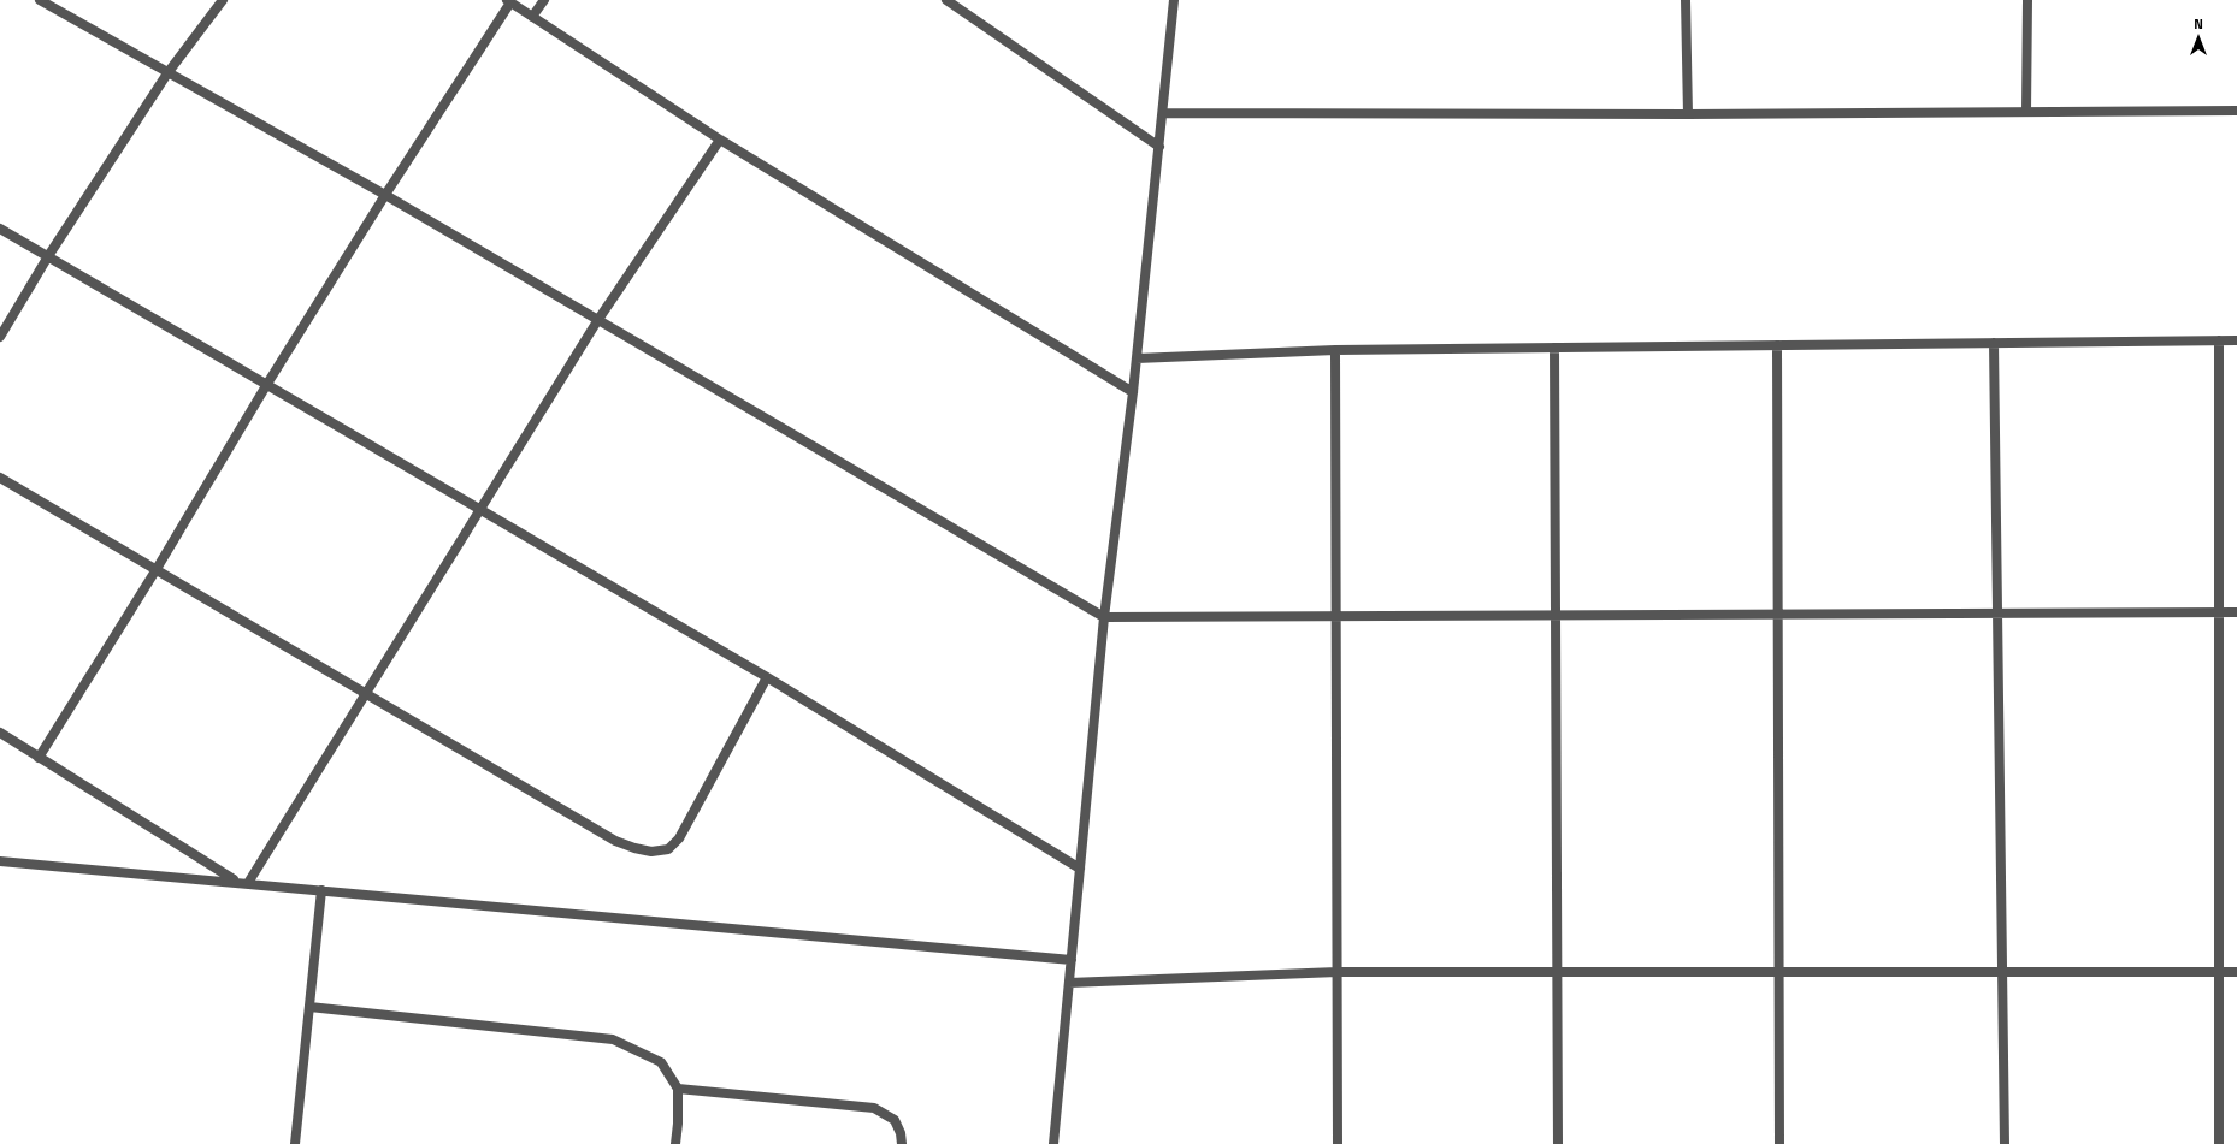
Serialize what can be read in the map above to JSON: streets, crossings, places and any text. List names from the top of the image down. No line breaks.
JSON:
{"north":"top"}
